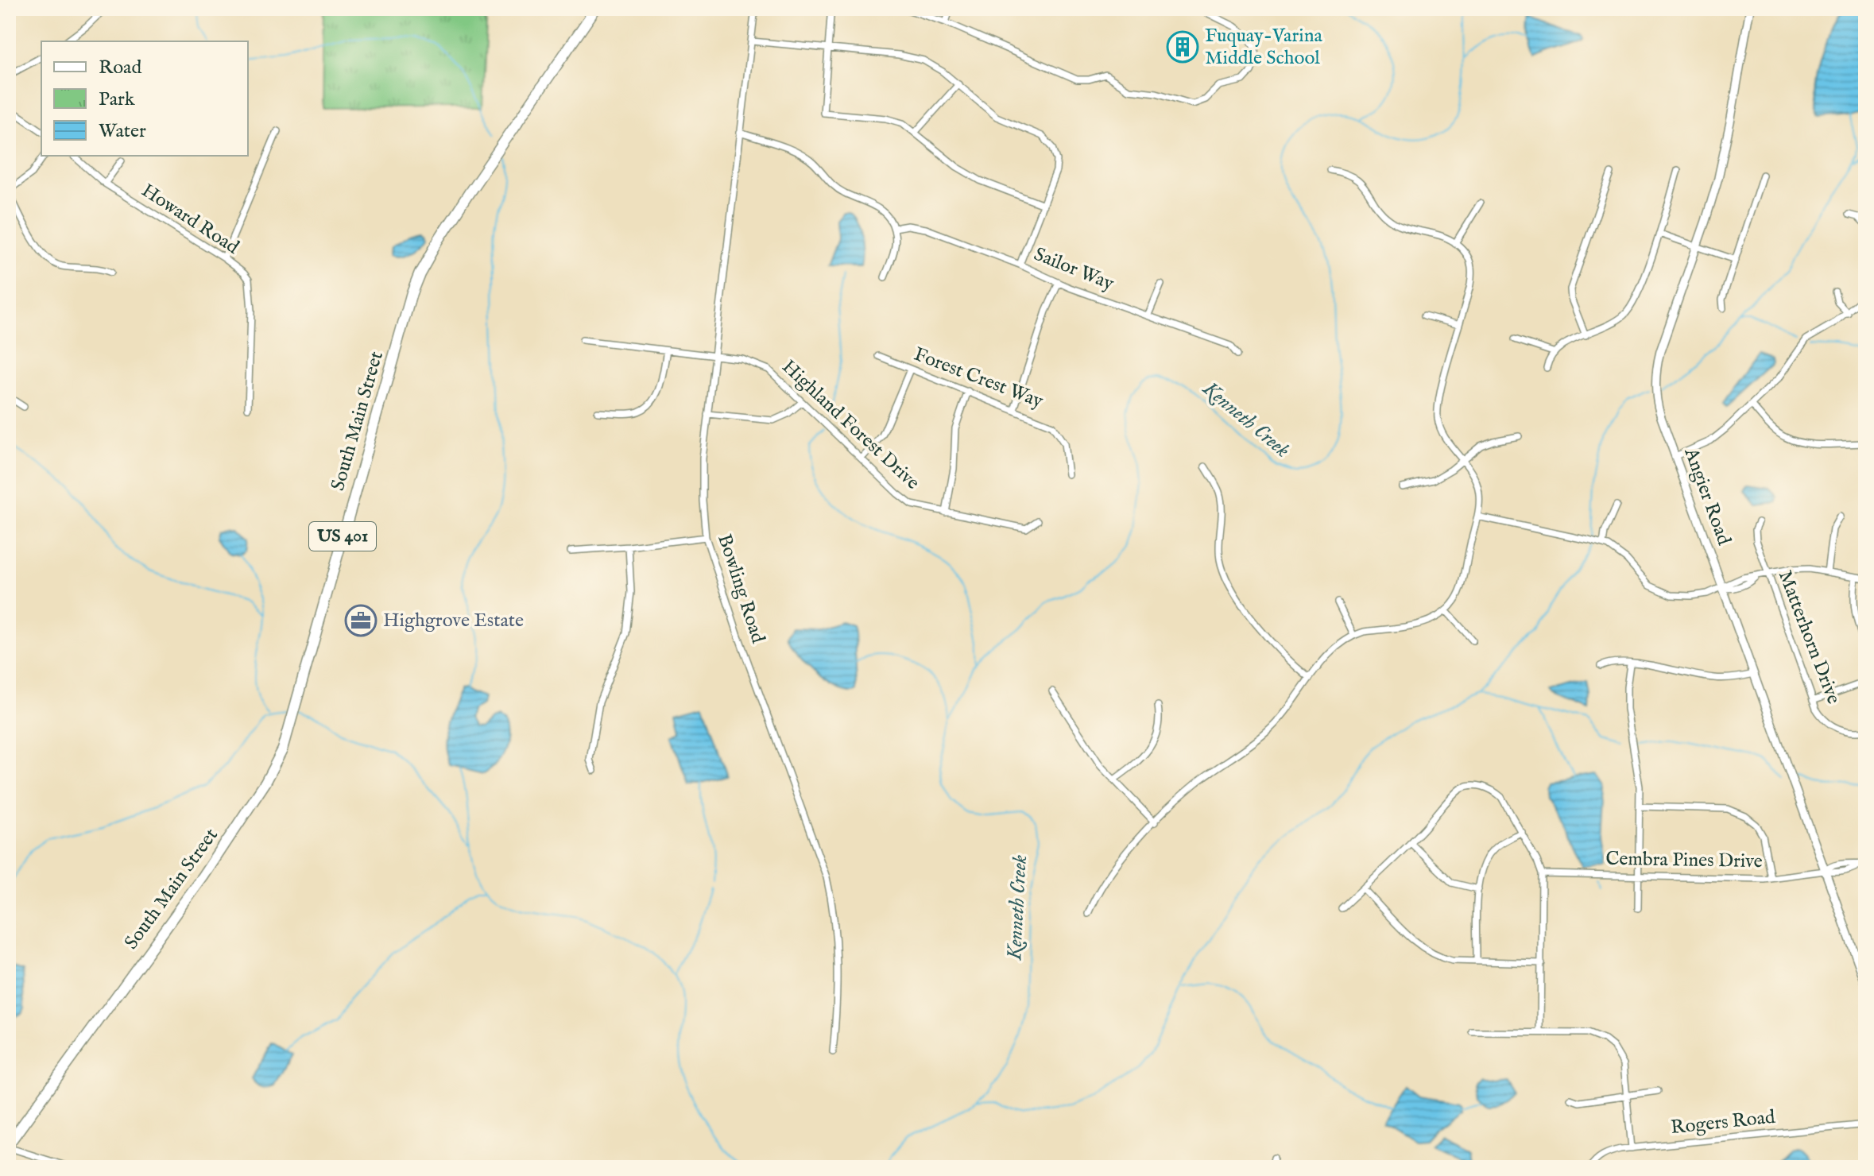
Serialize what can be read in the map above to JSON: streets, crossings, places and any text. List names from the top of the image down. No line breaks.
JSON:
{"streets":{"highway":["South Main Street","US 401"],"street":["Howard Road","Sailor Way","Forest Crest Way","Highland Forest Drive","Angier Road","Bowling Road","Matterhorn Drive","Cembra Pines Drive","Rogers Road"]},"crossings":[["Highland Forest Drive","Bowling Road"],["Angier Road","Cembra Pines Drive"]],"water":["Kenneth Creek"],"places":{"building":["Fuquay-Varina Middle School"],"office":["Highgrove Estate"]},"legend":["Road","Park","Water"]}
